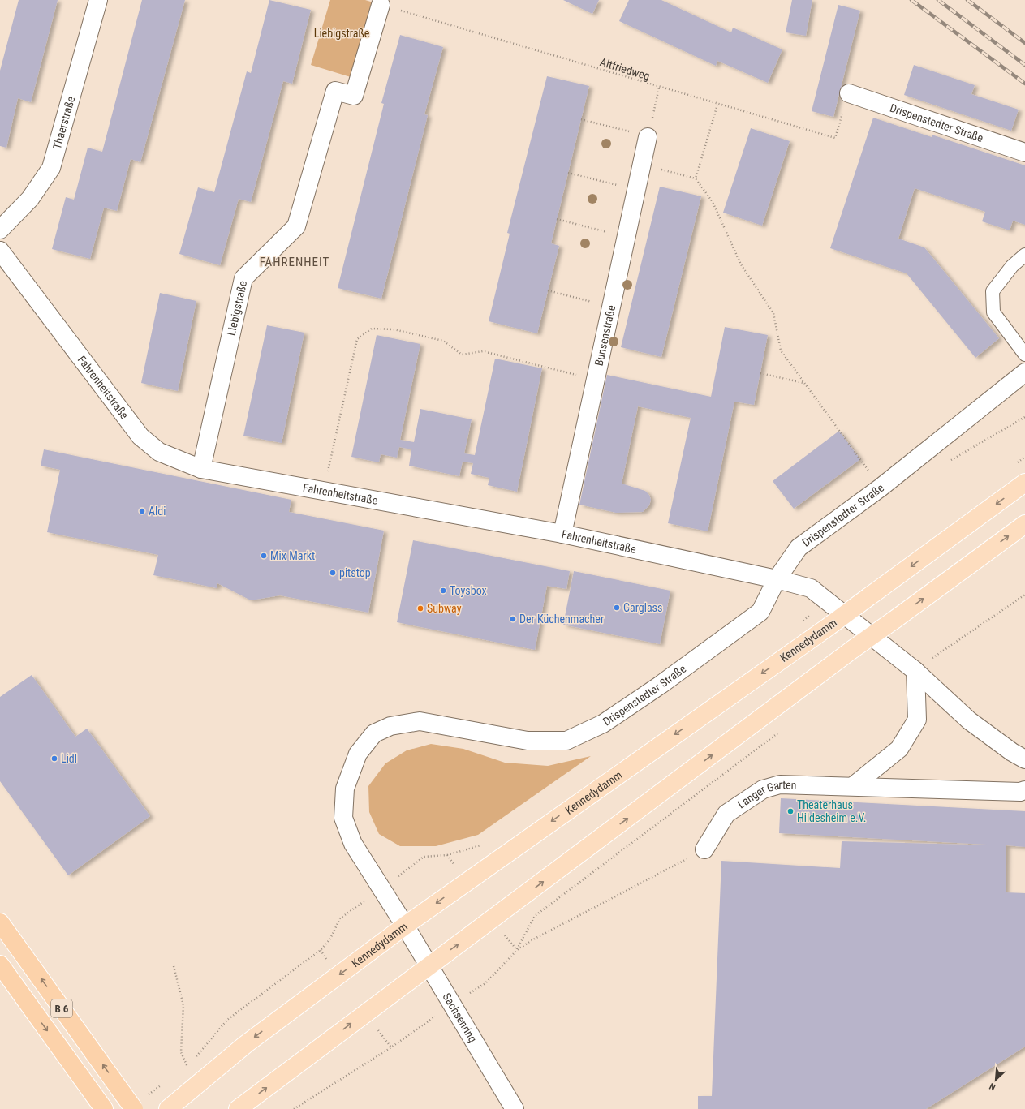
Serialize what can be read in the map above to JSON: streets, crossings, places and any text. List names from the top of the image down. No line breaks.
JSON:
{"streets":{"highway":["B 6"],"main road":["Kennedydamm"],"street":["Thaerstraße","Drispenstedter Straße","Liebigstraße","Bunsenstraße","Fahrenheitstraße","Langer Garten","Sachsenring"],"path":["Altfriedweg"]},"crossings":[["Altfriedweg","Drispenstedter Straße"],["Altfriedweg","Liebigstraße"],["Drispenstedter Straße","Fahrenheitstraße"],["Drispenstedter Straße","Kennedydamm"],["Drispenstedter Straße","Sachsenring"],["Liebigstraße","Fahrenheitstraße"],["Bunsenstraße","Fahrenheitstraße"],["Kennedydamm","Sachsenring"]],"districts":["FAHRENHEIT"],"parks":["Liebigstraße"],"places":["Aldi","Mix Markt","pitstop","Toysbox","Carglass","Subway","Der Küchenmacher","Lidl","Theaterhaus Hildesheim e.V."],"north":"bottom left"}
